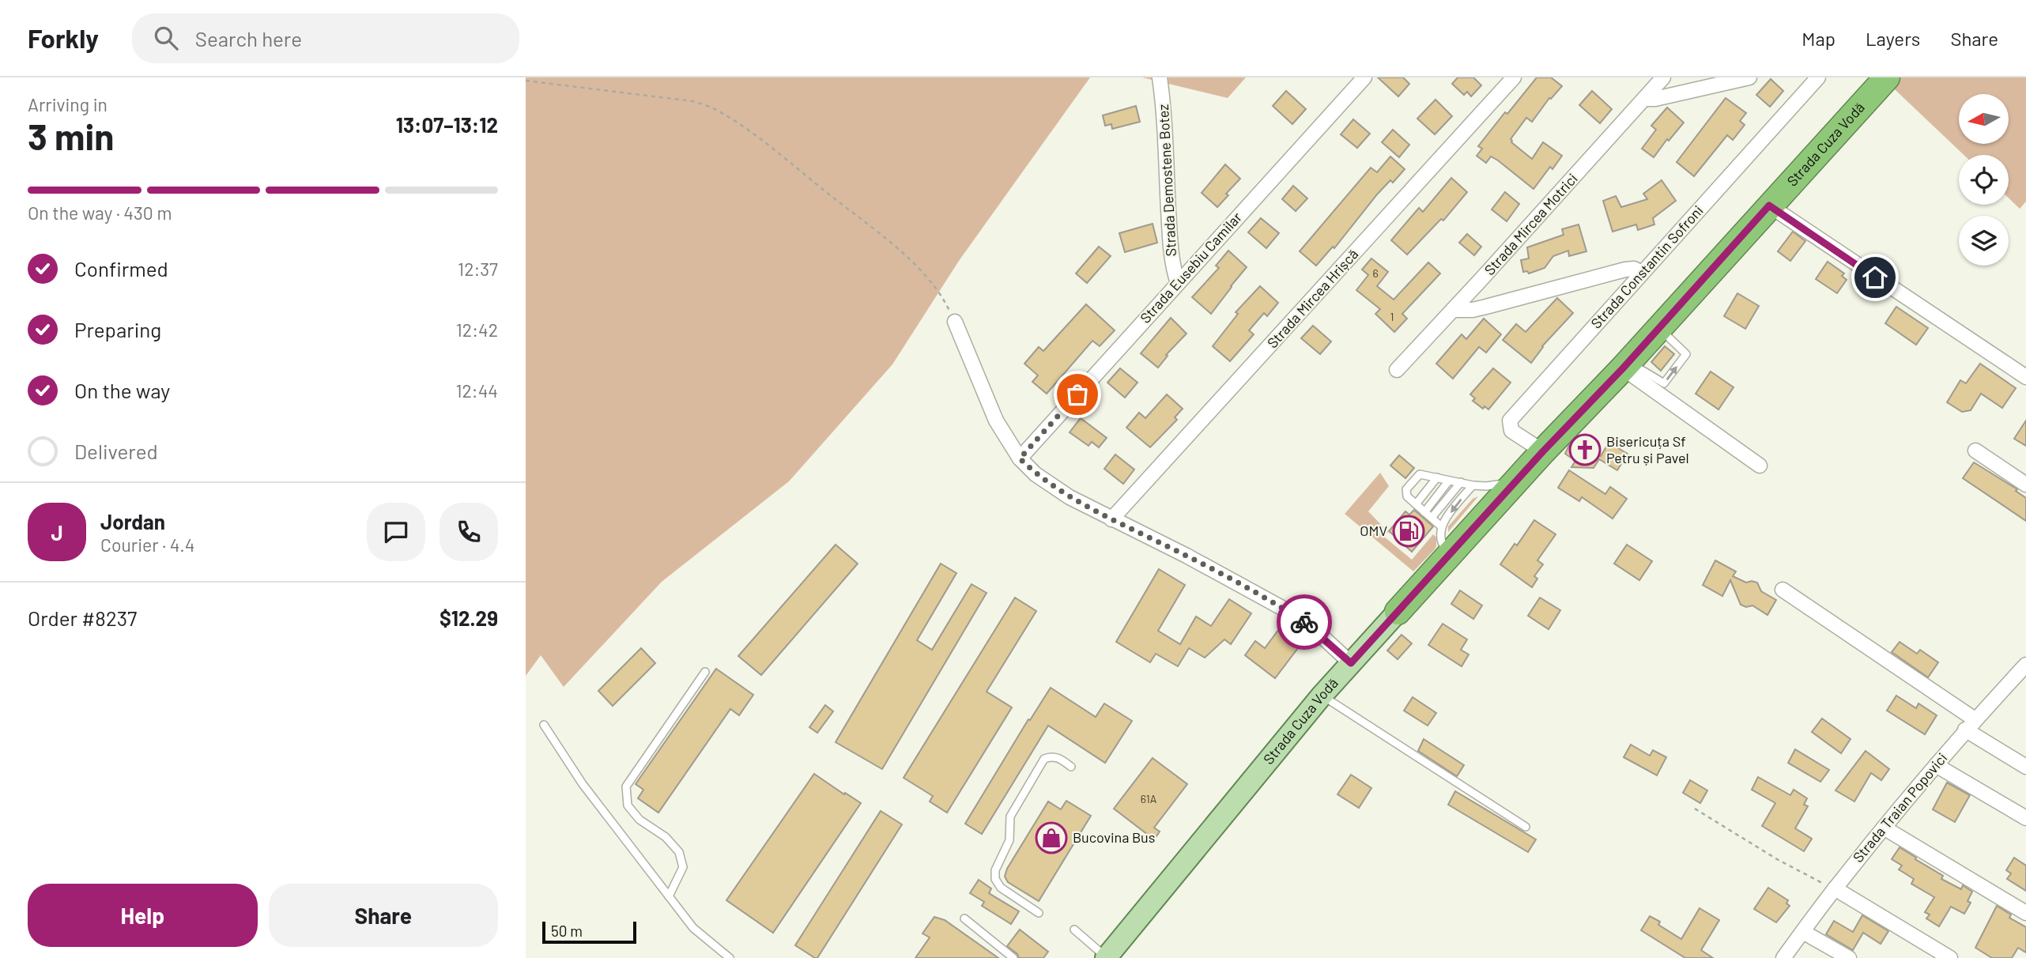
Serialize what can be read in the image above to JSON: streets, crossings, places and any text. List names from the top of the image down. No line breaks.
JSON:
{"streets":{"highway":["Strada Cuza Vodă"],"street":["Strada Demostene Botez","Strada Mircea Motrici","Strada Constantin Sofroni","Strada Eusebiu Camilar","Strada Mircea Hrișcă","Strada Traian Popovici"]},"crossings":[["Strada Cuza Vodă","Strada Constantin Sofroni"],["Strada Demostene Botez","Strada Eusebiu Camilar"]],"places":{"church":["Bisericuța Sf Petru și Pavel"],"fuel station":["OMV"],"shop":["Bucovina Bus"]},"house_numbers":["6","1","61A"],"scale_bar":"50 m","north":"left","page":{"header":"Forkly","search":"Search here","nav":["Map","Layers","Share"],"heading":["3 min","Arriving in","13:07–13:12"],"panel":["Jordan","Courier · 4.4","Order #8237","$12.29"],"bar":"On the way · 430 m","list":[["Confirmed","12:37"],["Preparing","12:42"],["On the way","12:44"],"Delivered"],"round":"J","buttons":["Help","Share"],"scale":"50 m"}}
